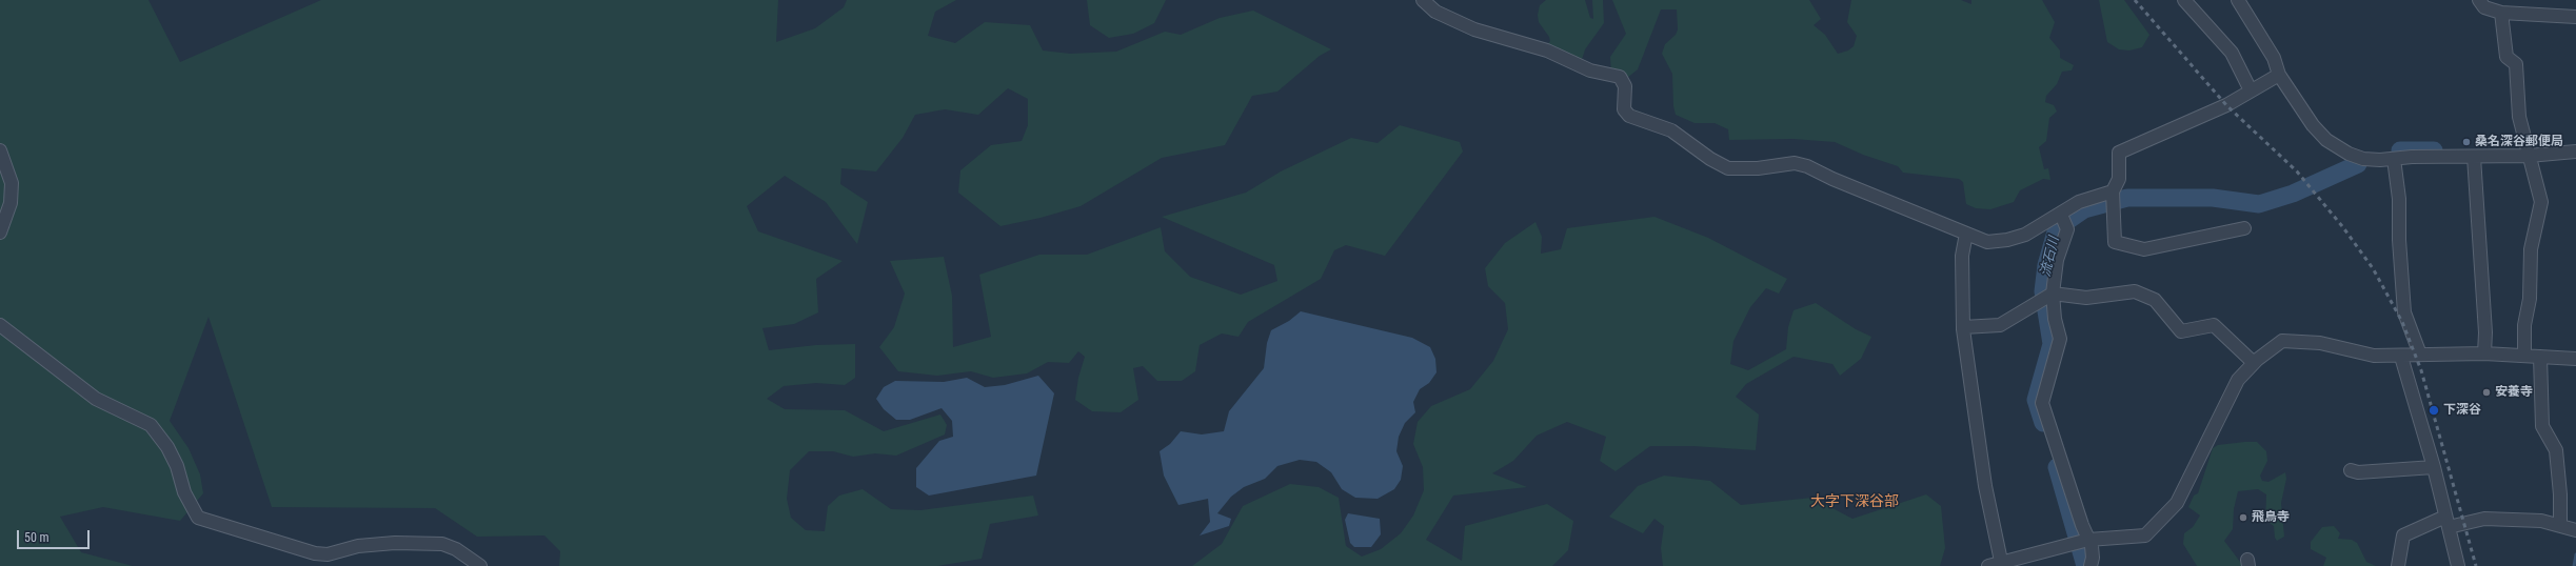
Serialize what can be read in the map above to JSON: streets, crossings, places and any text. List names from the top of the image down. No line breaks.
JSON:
{"districts":["大字下深谷部"],"water":["流石川"],"places":["桑名深谷郵便局","安養寺","下深谷","飛鳥寺"],"scale_bar":"50 m"}
